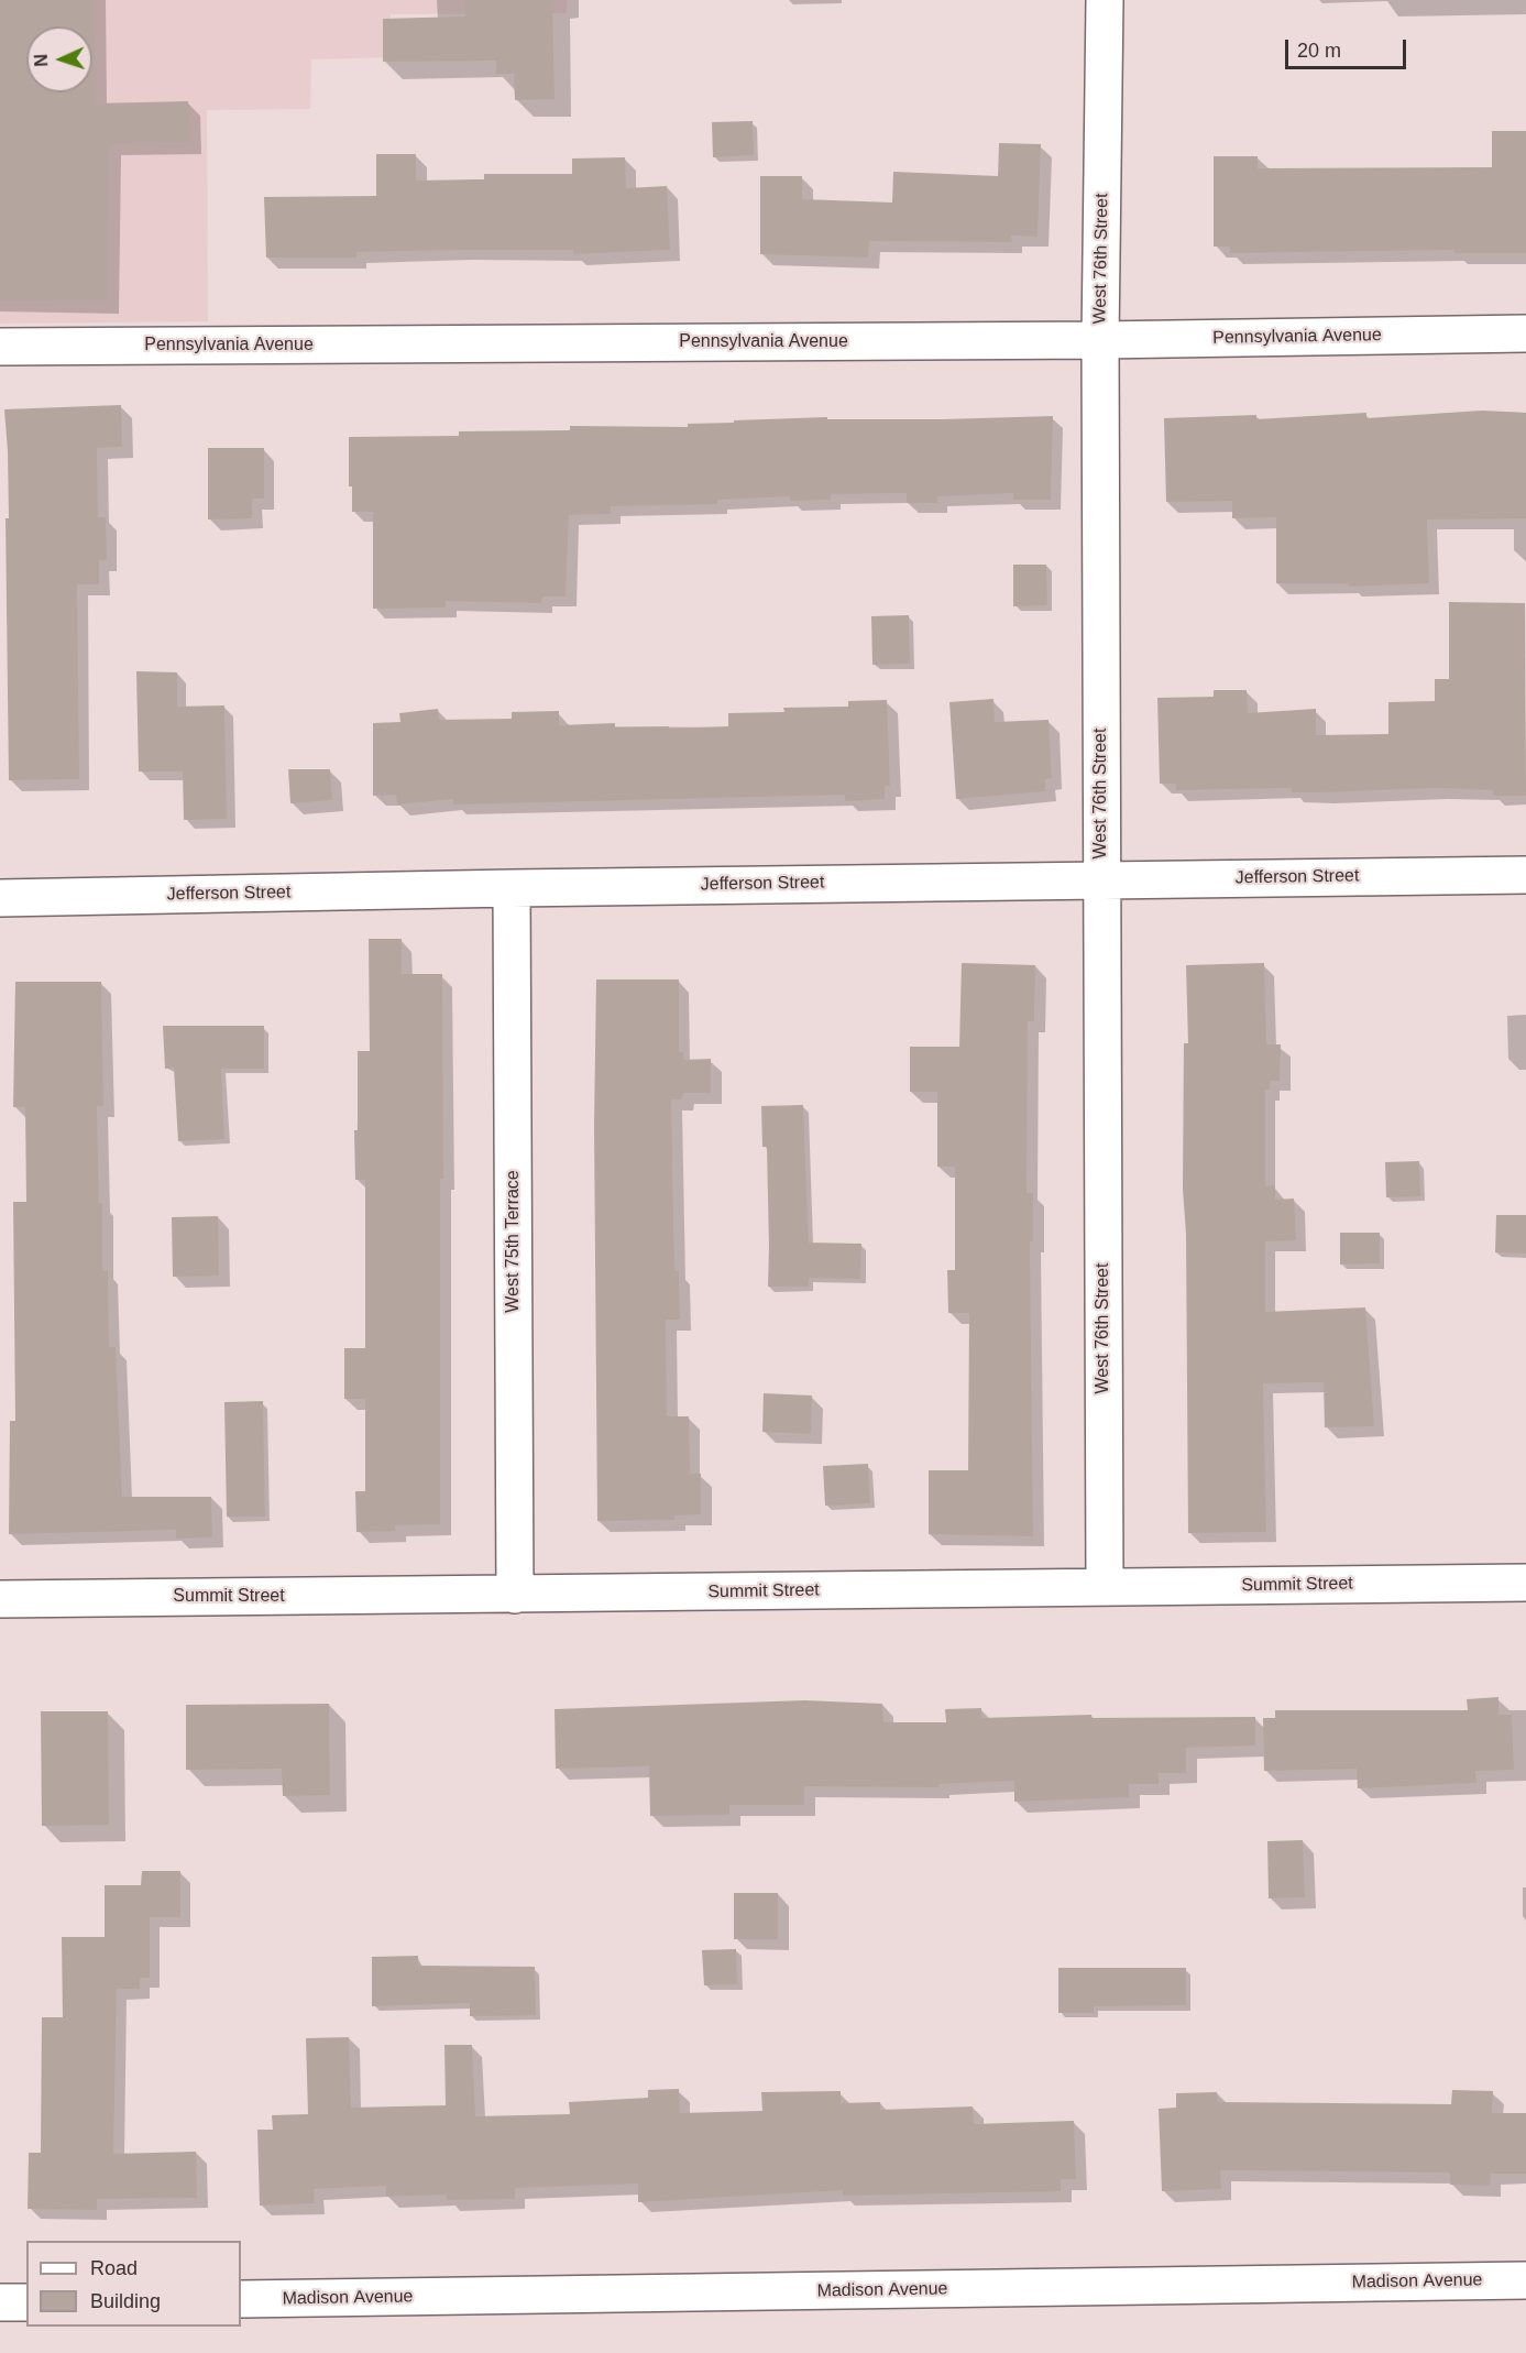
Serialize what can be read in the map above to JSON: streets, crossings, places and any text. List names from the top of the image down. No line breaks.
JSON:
{"streets":{"street":["West 76th Street","Pennsylvania Avenue","Jefferson Street","West 75th Terrace","Summit Street","Madison Avenue"]},"crossings":[["West 76th Street","Pennsylvania Avenue"],["West 76th Street","Jefferson Street"],["West 76th Street","Summit Street"],["Jefferson Street","West 75th Terrace"],["West 75th Terrace","Summit Street"]],"legend":["Road","Building"],"scale_bar":"20 m","north":"left"}
